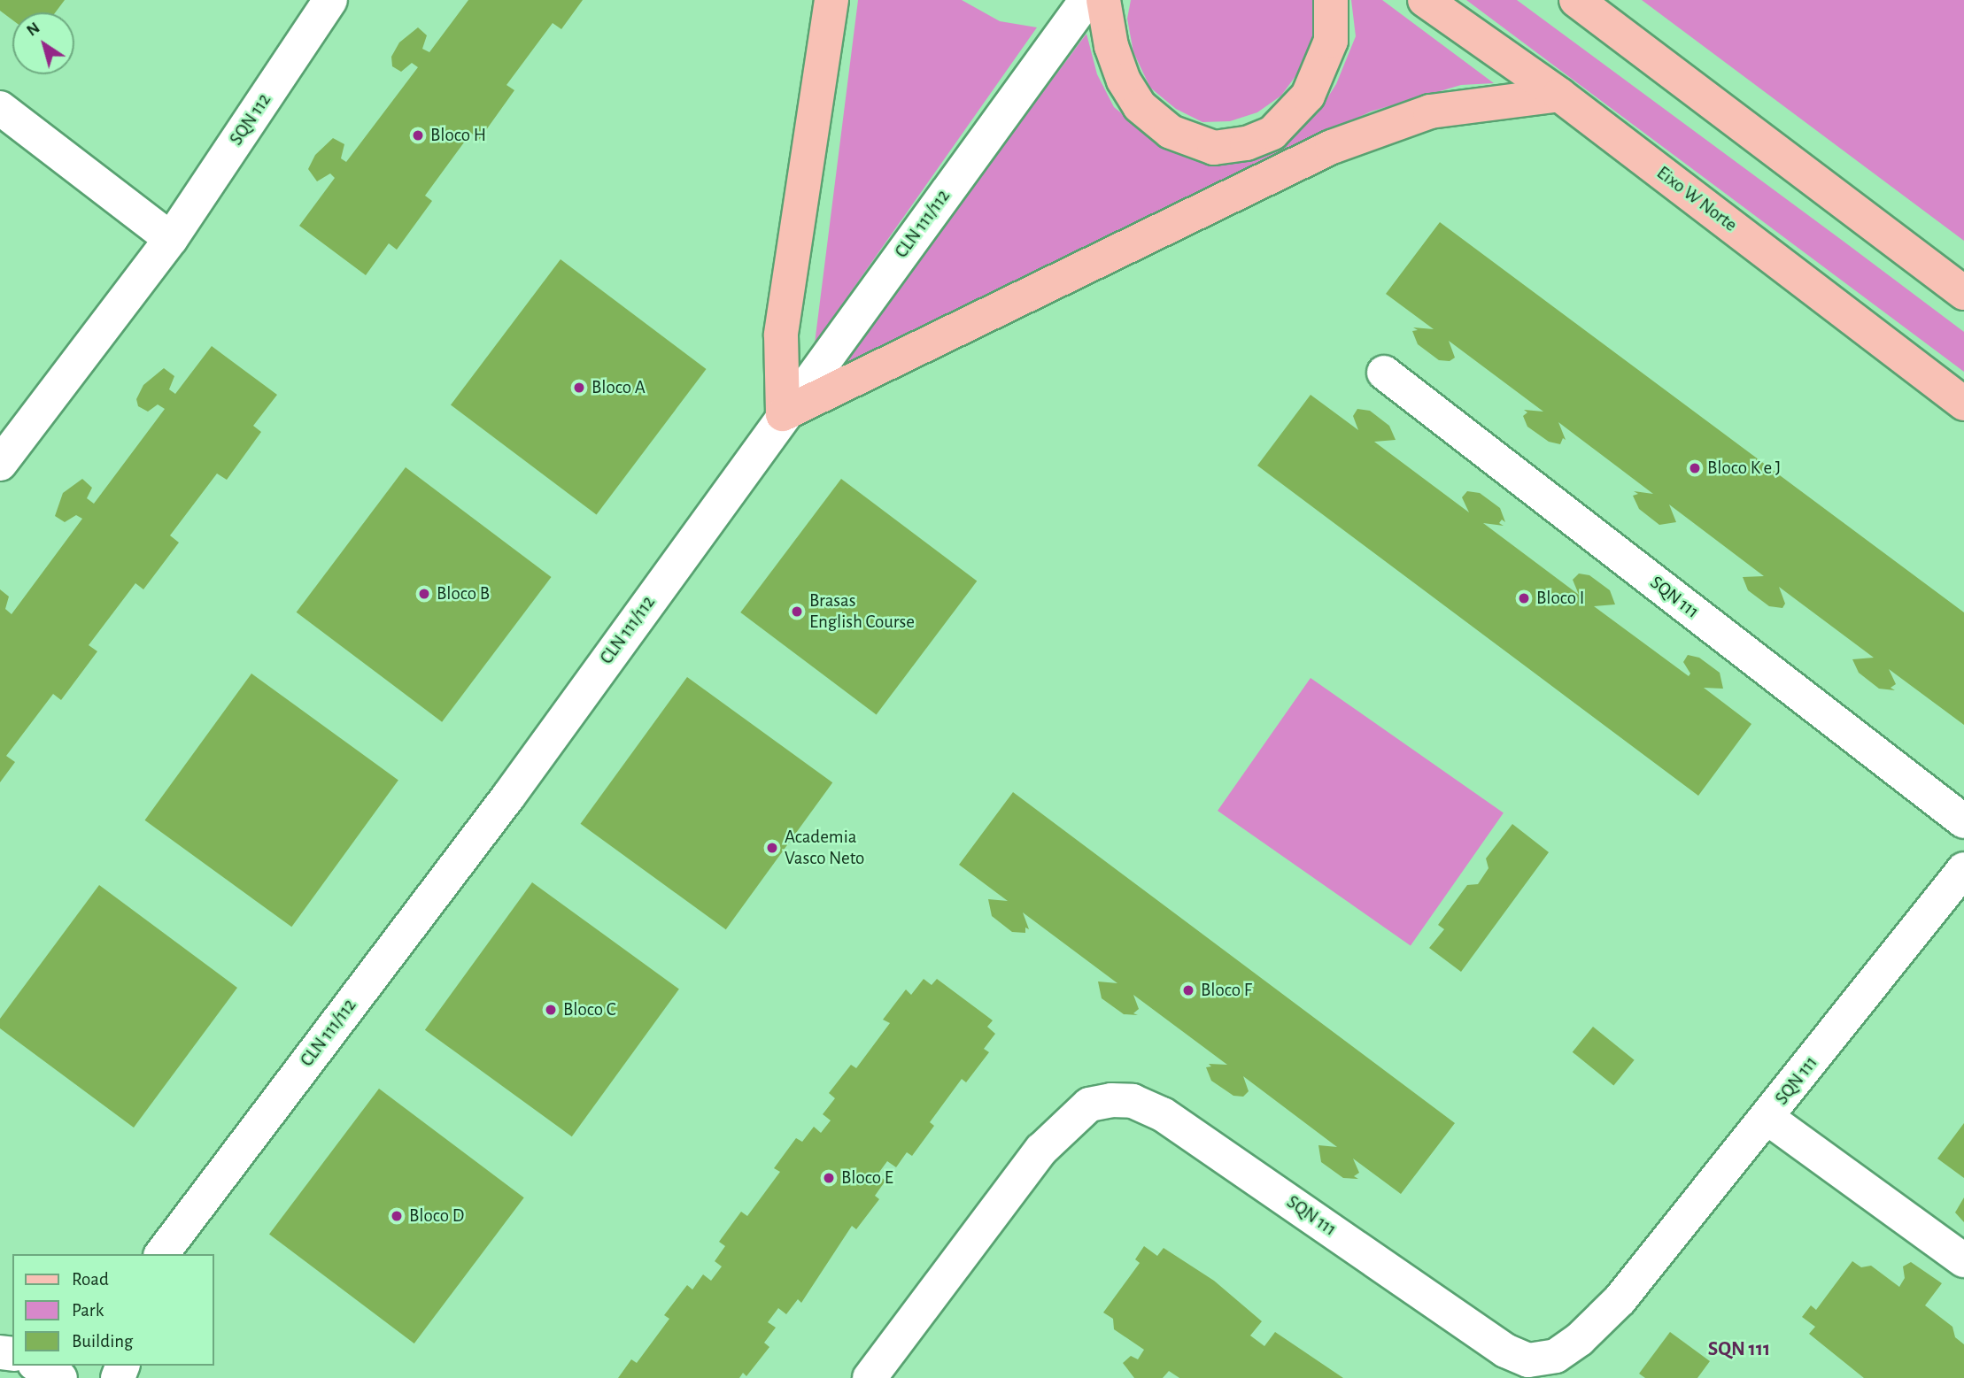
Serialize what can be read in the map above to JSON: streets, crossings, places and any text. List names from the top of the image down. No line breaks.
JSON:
{"streets":{"main road":["Eixo W Norte"],"street":["SQN 112","CLN 111/112","SQN 111"]},"districts":["SQN 111"],"places":["Bloco H","Bloco A","Bloco K e J","Bloco B","Bloco I","Brasas English Course","Academia Vasco Neto","Bloco F","Bloco C","Bloco E","Bloco D"],"legend":["Road","Park","Building"],"north":"top left"}
